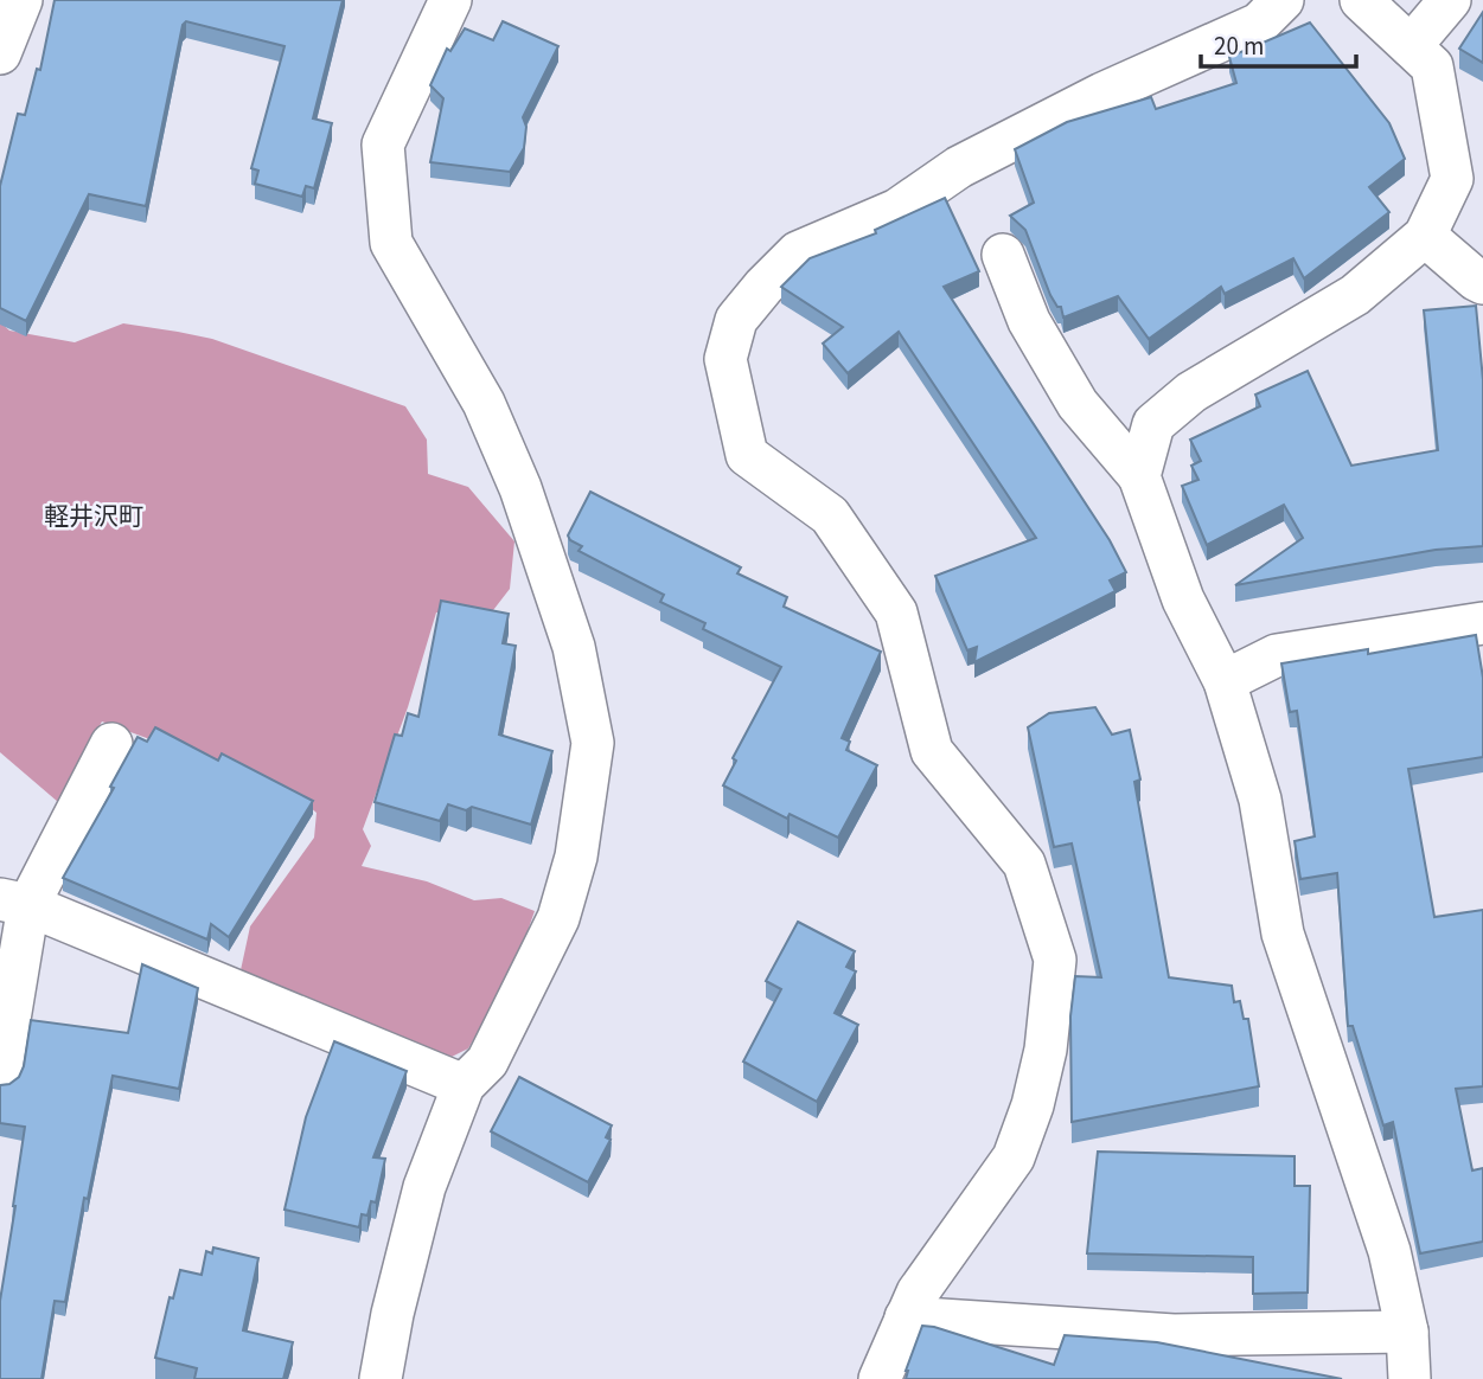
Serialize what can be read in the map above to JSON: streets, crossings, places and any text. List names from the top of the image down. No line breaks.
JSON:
{"districts":["軽井沢町"],"scale_bar":"20 m"}
